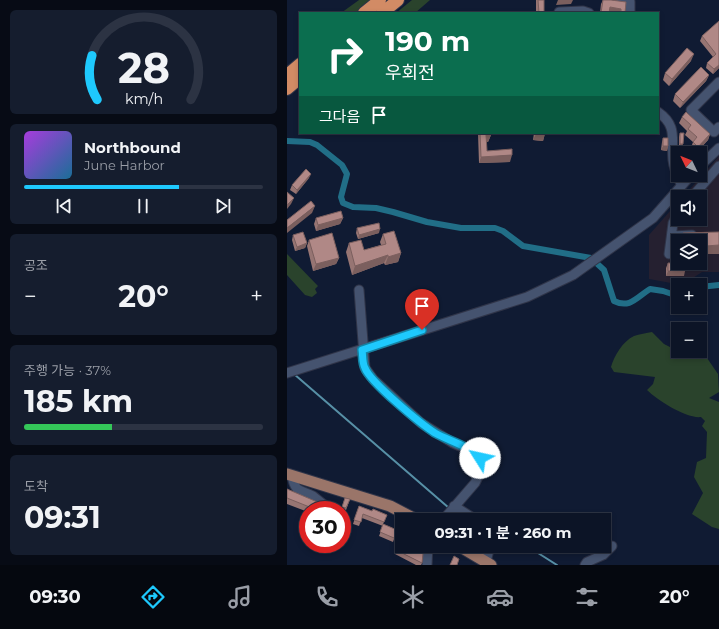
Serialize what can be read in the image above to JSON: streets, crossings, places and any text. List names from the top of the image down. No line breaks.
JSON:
{"north":"top left","page":{"turn":["190 m","우회전"],"then":"그다음","song":["Northbound","June Harbor"],"map_buttons":["+","−"],"tile":["공조",["주행 가능 · 37%","185 km"],["도착","09:31"]],"heat":["−","20°","+"],"limit":"30","trip":"09:31 · 1 분 · 260 m","tabs":["09:30","20°"],"gauge":["28","km/h"]}}
